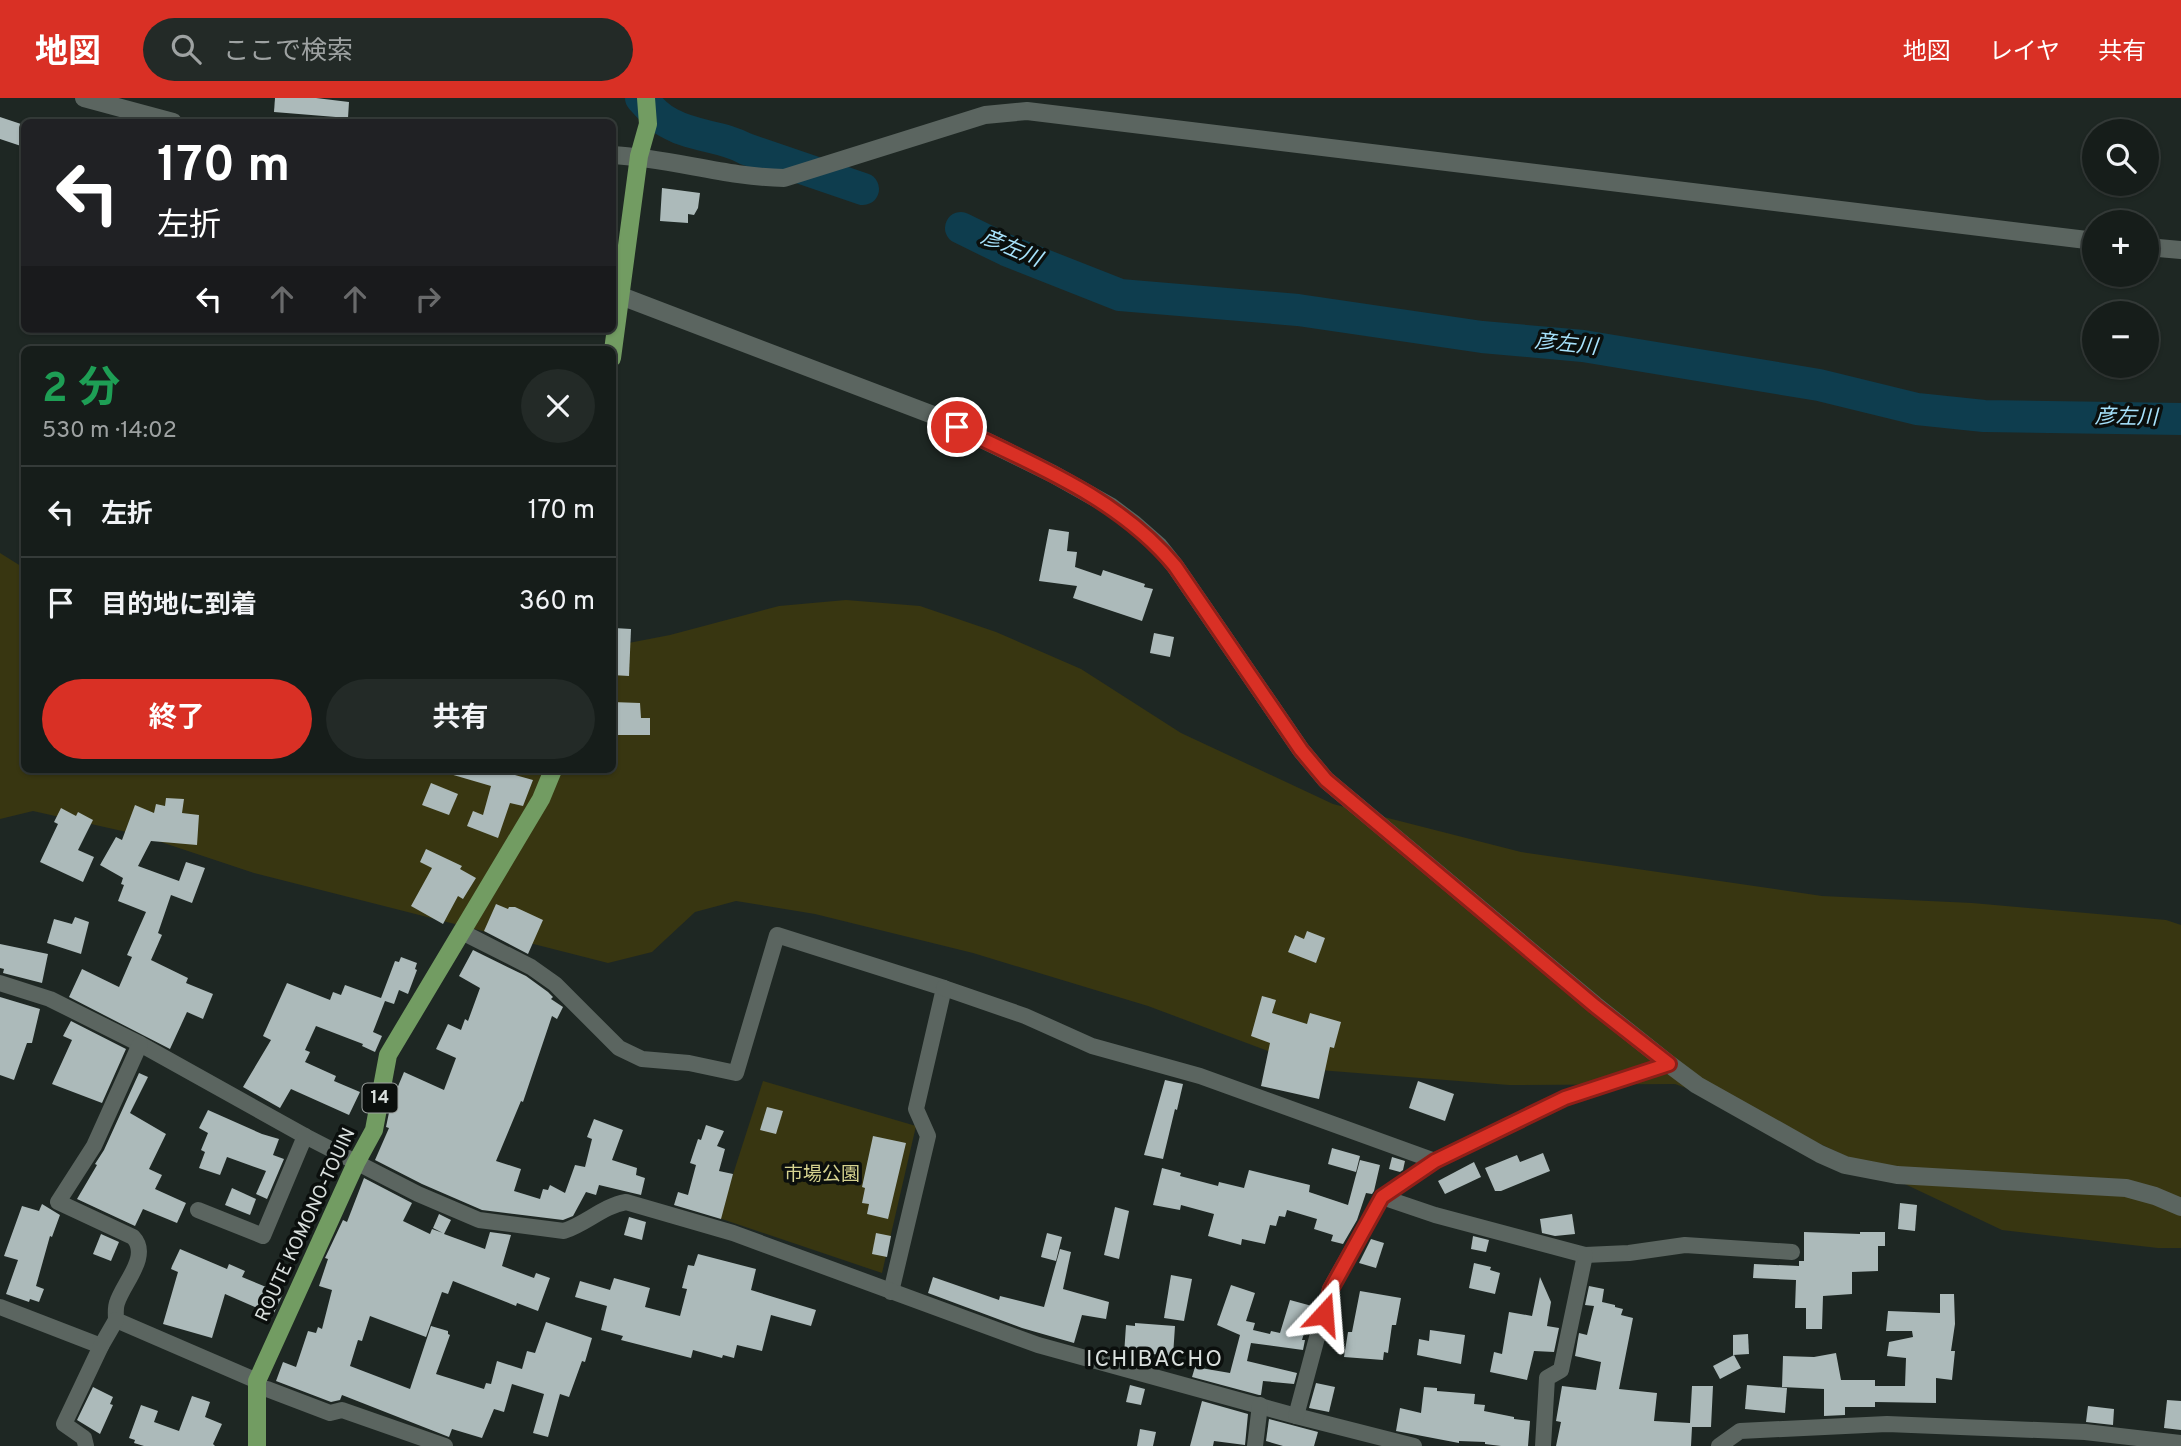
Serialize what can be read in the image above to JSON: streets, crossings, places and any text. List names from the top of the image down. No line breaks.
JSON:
{"streets":{"main road":["14","ROUTE KOMONO-TOUIN"]},"districts":["ICHIBACHO"],"water":["彦左川"],"parks":["市場公園"],"page":{"header":"地図","search":"ここで検索","nav":["地図","レイヤ","共有"],"map_buttons":["+","−"],"turn":["170 m","左折"],"heading":["2 分","530 m · 14:02"],"list":[{"name":"左折","value":"170 m"},{"name":"目的地に到着","value":"360 m"}],"buttons":["終了","共有"]}}
